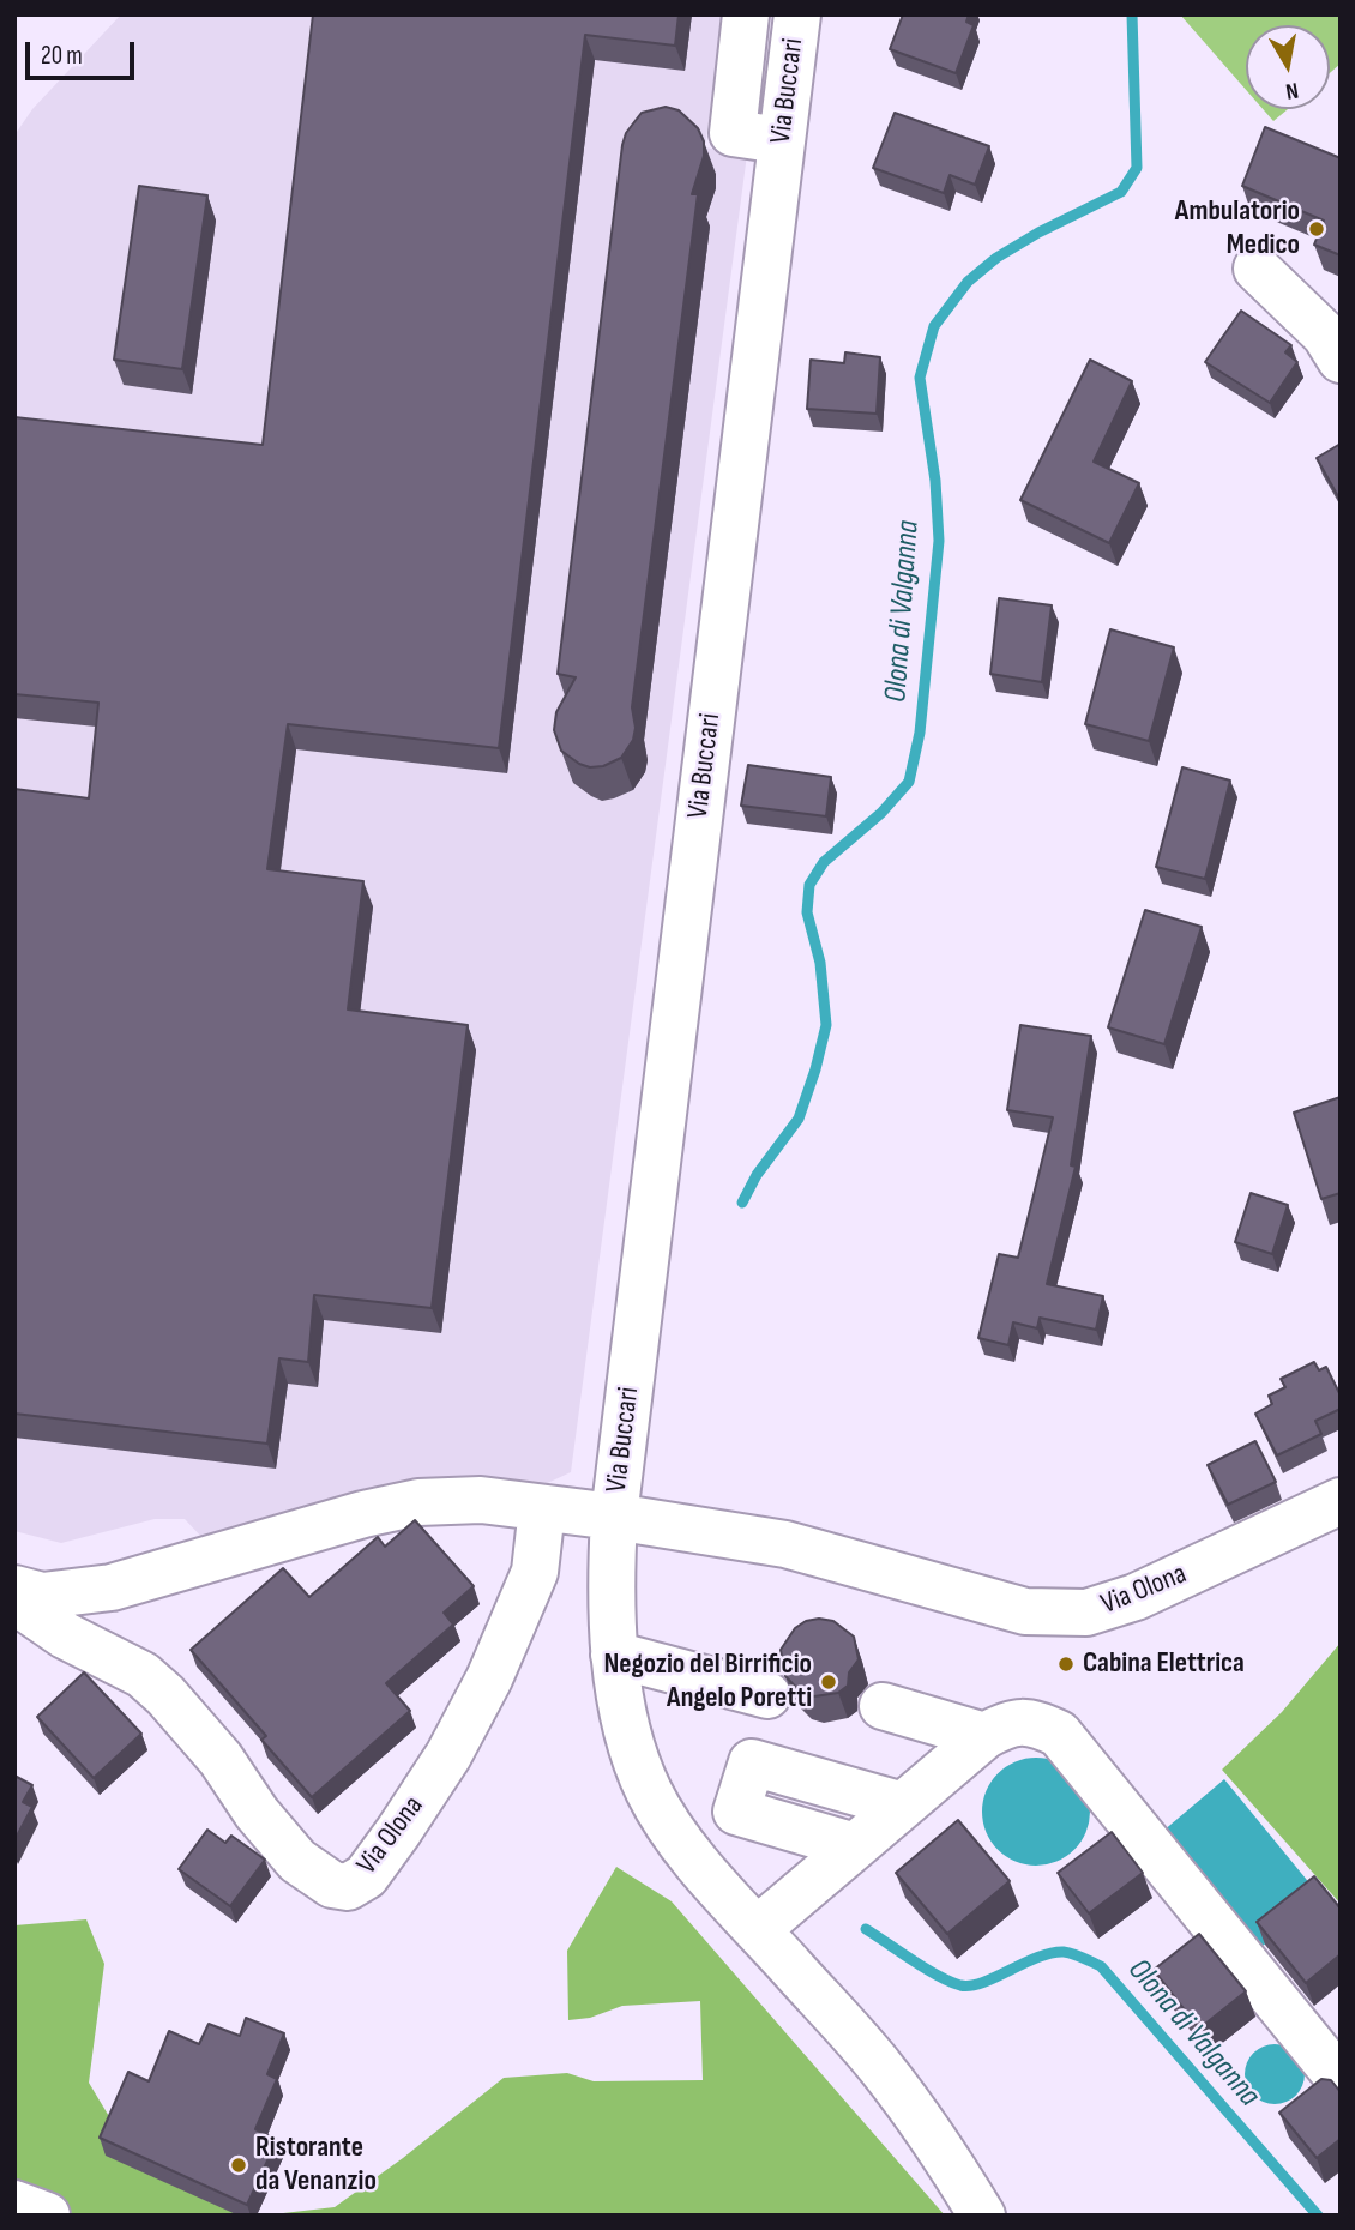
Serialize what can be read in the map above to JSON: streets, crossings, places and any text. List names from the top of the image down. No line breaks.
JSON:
{"streets":{"street":["Via Buccari","Via Olona"]},"crossings":[["Via Buccari","Via Olona"]],"water":["Olona di Valganna"],"places":["Ambulatorio Medico","Cabina Elettrica","Negozio del Birrificio Angelo Poretti","Ristorante da Venanzio"],"scale_bar":"20 m","north":"bottom"}
